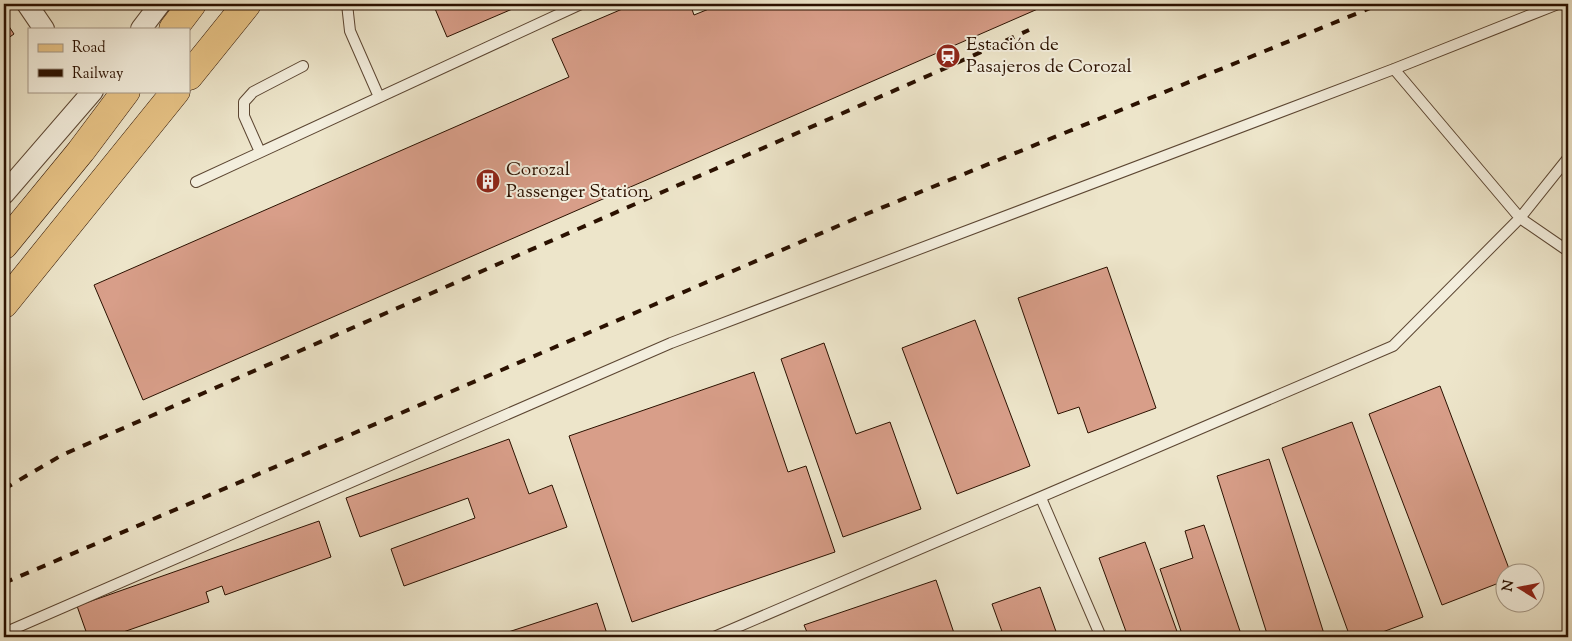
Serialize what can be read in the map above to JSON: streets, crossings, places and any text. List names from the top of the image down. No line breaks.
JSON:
{"places":{"station":["Estación de Pasajeros de Corozal"],"building":["Corozal Passenger Station"]},"legend":["Road","Railway"],"north":"left"}
